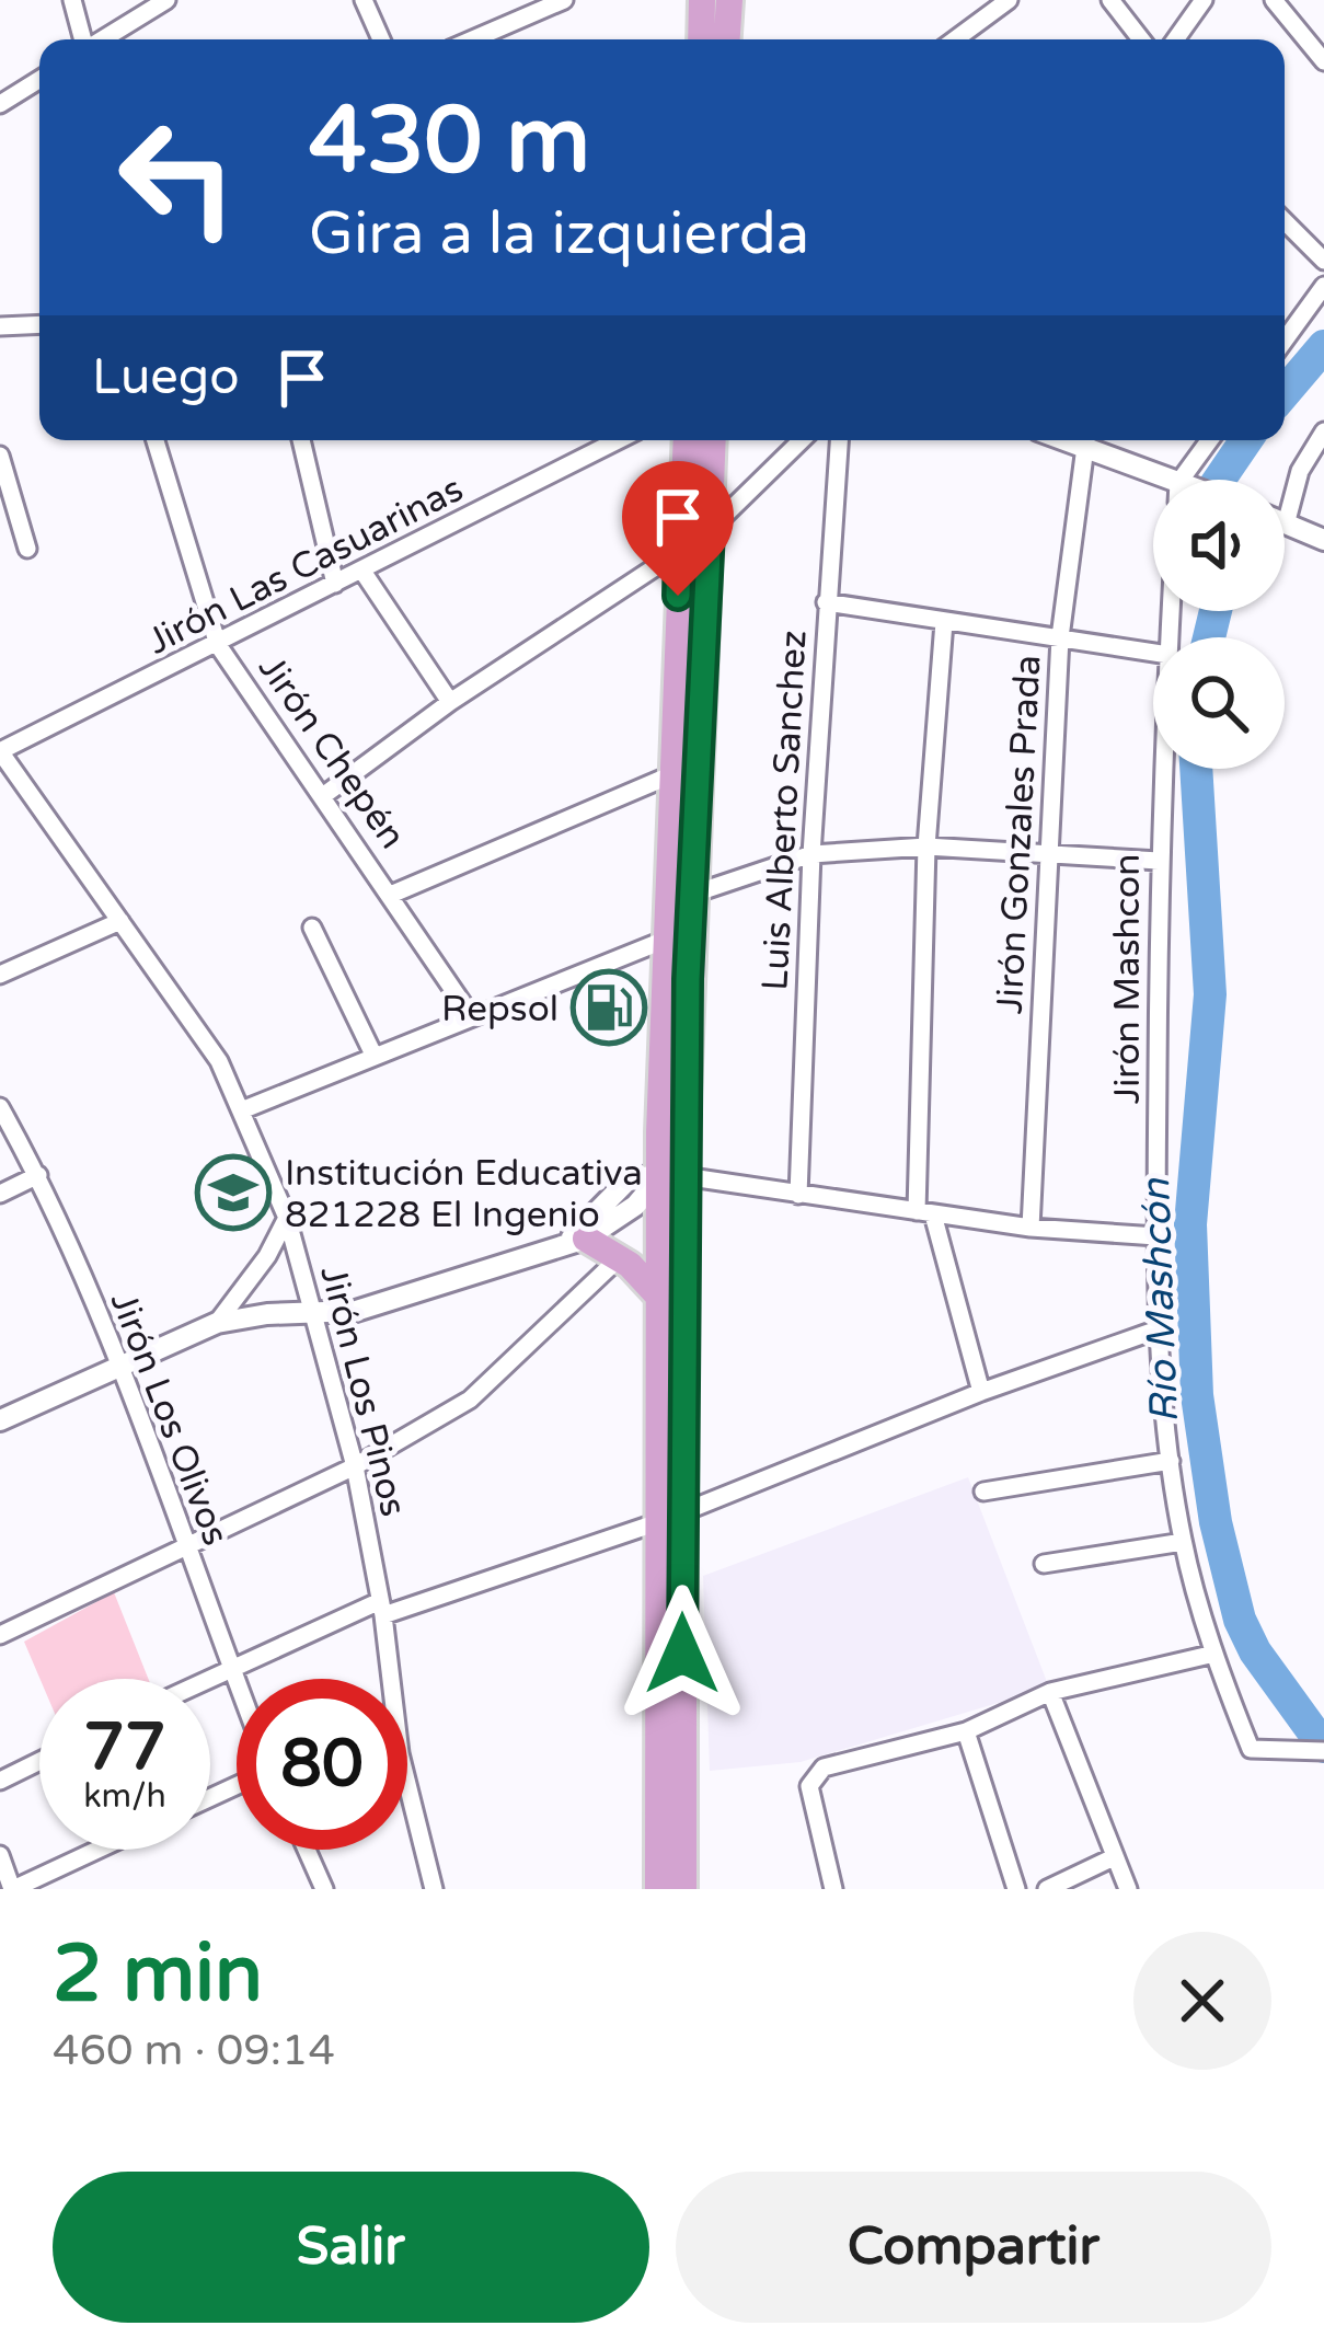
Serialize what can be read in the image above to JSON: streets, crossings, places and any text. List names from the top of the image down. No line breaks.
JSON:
{"streets":{"street":["Jirón Las Casuarinas","Jirón Chepén","Luis Alberto Sanchez","Jirón Gonzales Prada","Jirón Mashcon","Jirón Los Pinos","Jirón Los Olivos"]},"crossings":[["Jirón Las Casuarinas","Jirón Chepén"],["Jirón Las Casuarinas","Jirón Los Pinos"]],"water":["Río Mashcón"],"places":{"fuel station":["Repsol"],"school or university":["Institución Educativa 821228 El Ingenio"]},"page":{"turn":["430 m","Gira a la izquierda"],"then":"Luego","speed":"77 km/h","limit":"80","heading":["2 min","460 m · 09:14"],"buttons":["Salir","Compartir"]}}
